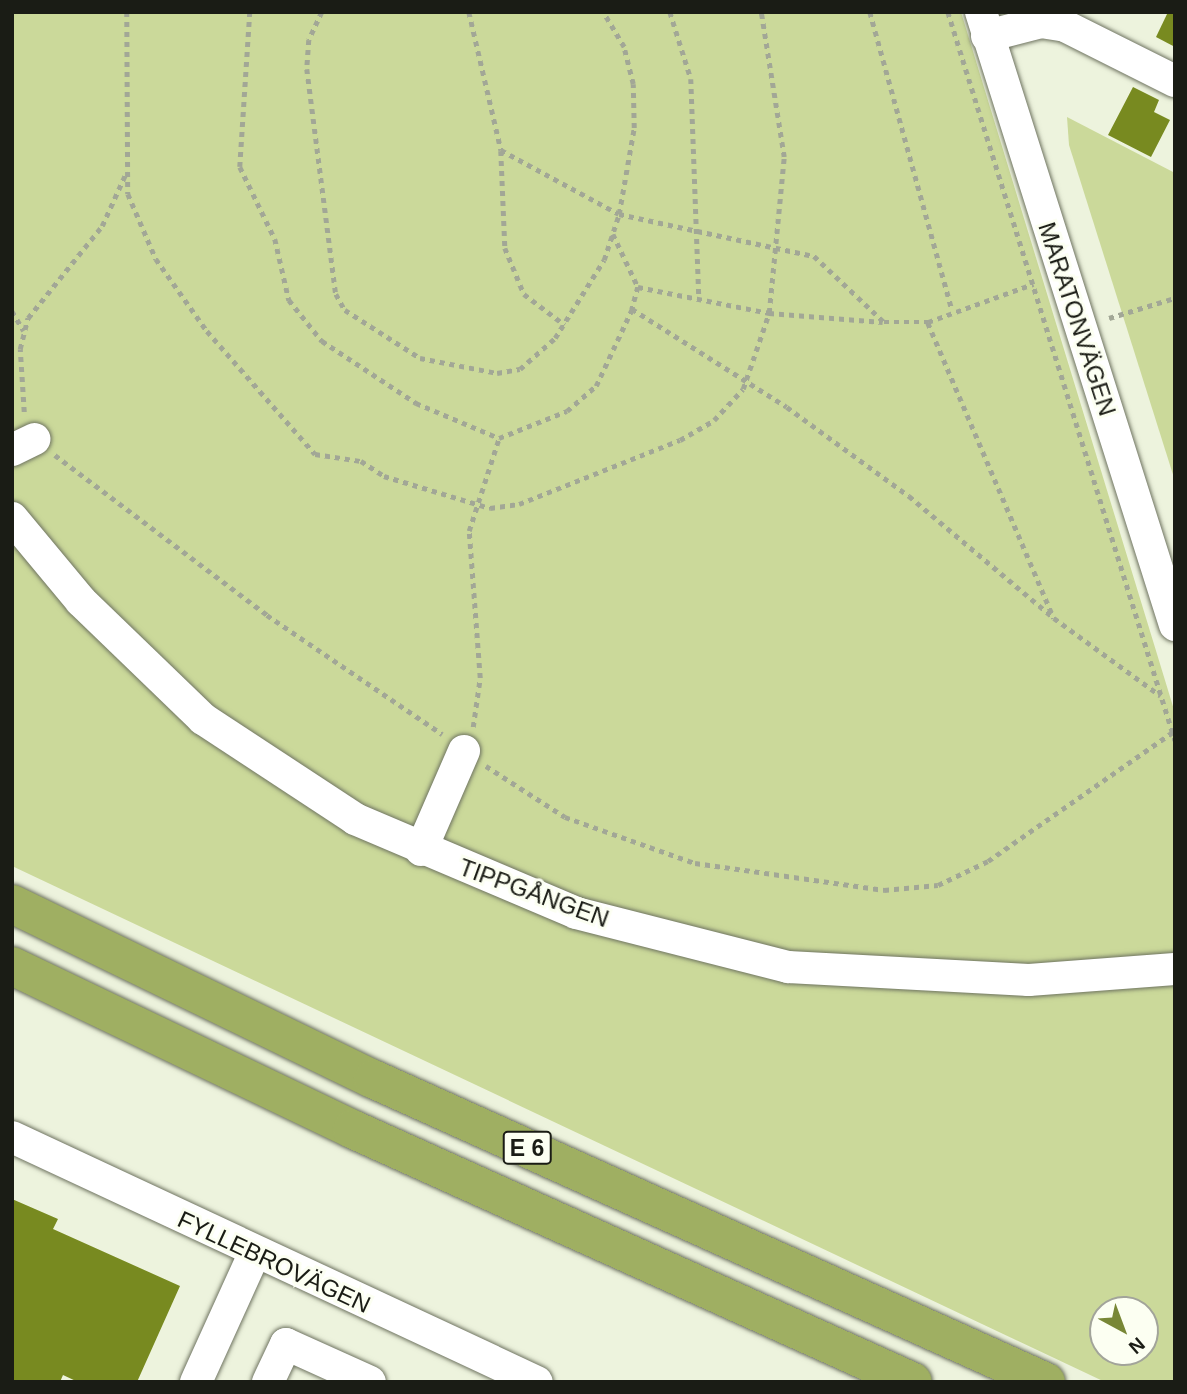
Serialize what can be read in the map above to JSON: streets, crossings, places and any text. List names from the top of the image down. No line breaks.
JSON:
{"streets":{"highway":["E 6"],"street":["MARATONVÄGEN","TIPPGÅNGEN","FYLLEBROVÄGEN"]},"north":"bottom right"}
